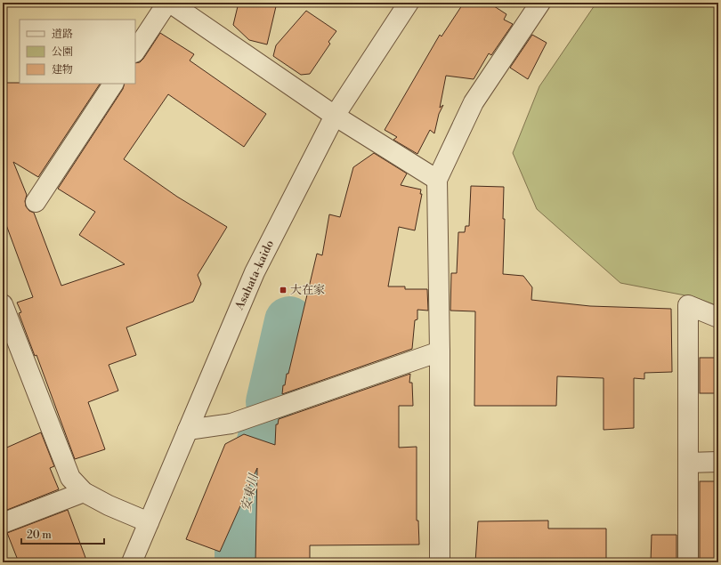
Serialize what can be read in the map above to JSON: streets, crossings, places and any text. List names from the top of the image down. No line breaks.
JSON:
{"streets":{"street":["Asahata-kaido"]},"water":["安東川"],"places":{"transit":["大在家"]},"legend":["道路","公園","建物"],"scale_bar":"20 m"}
